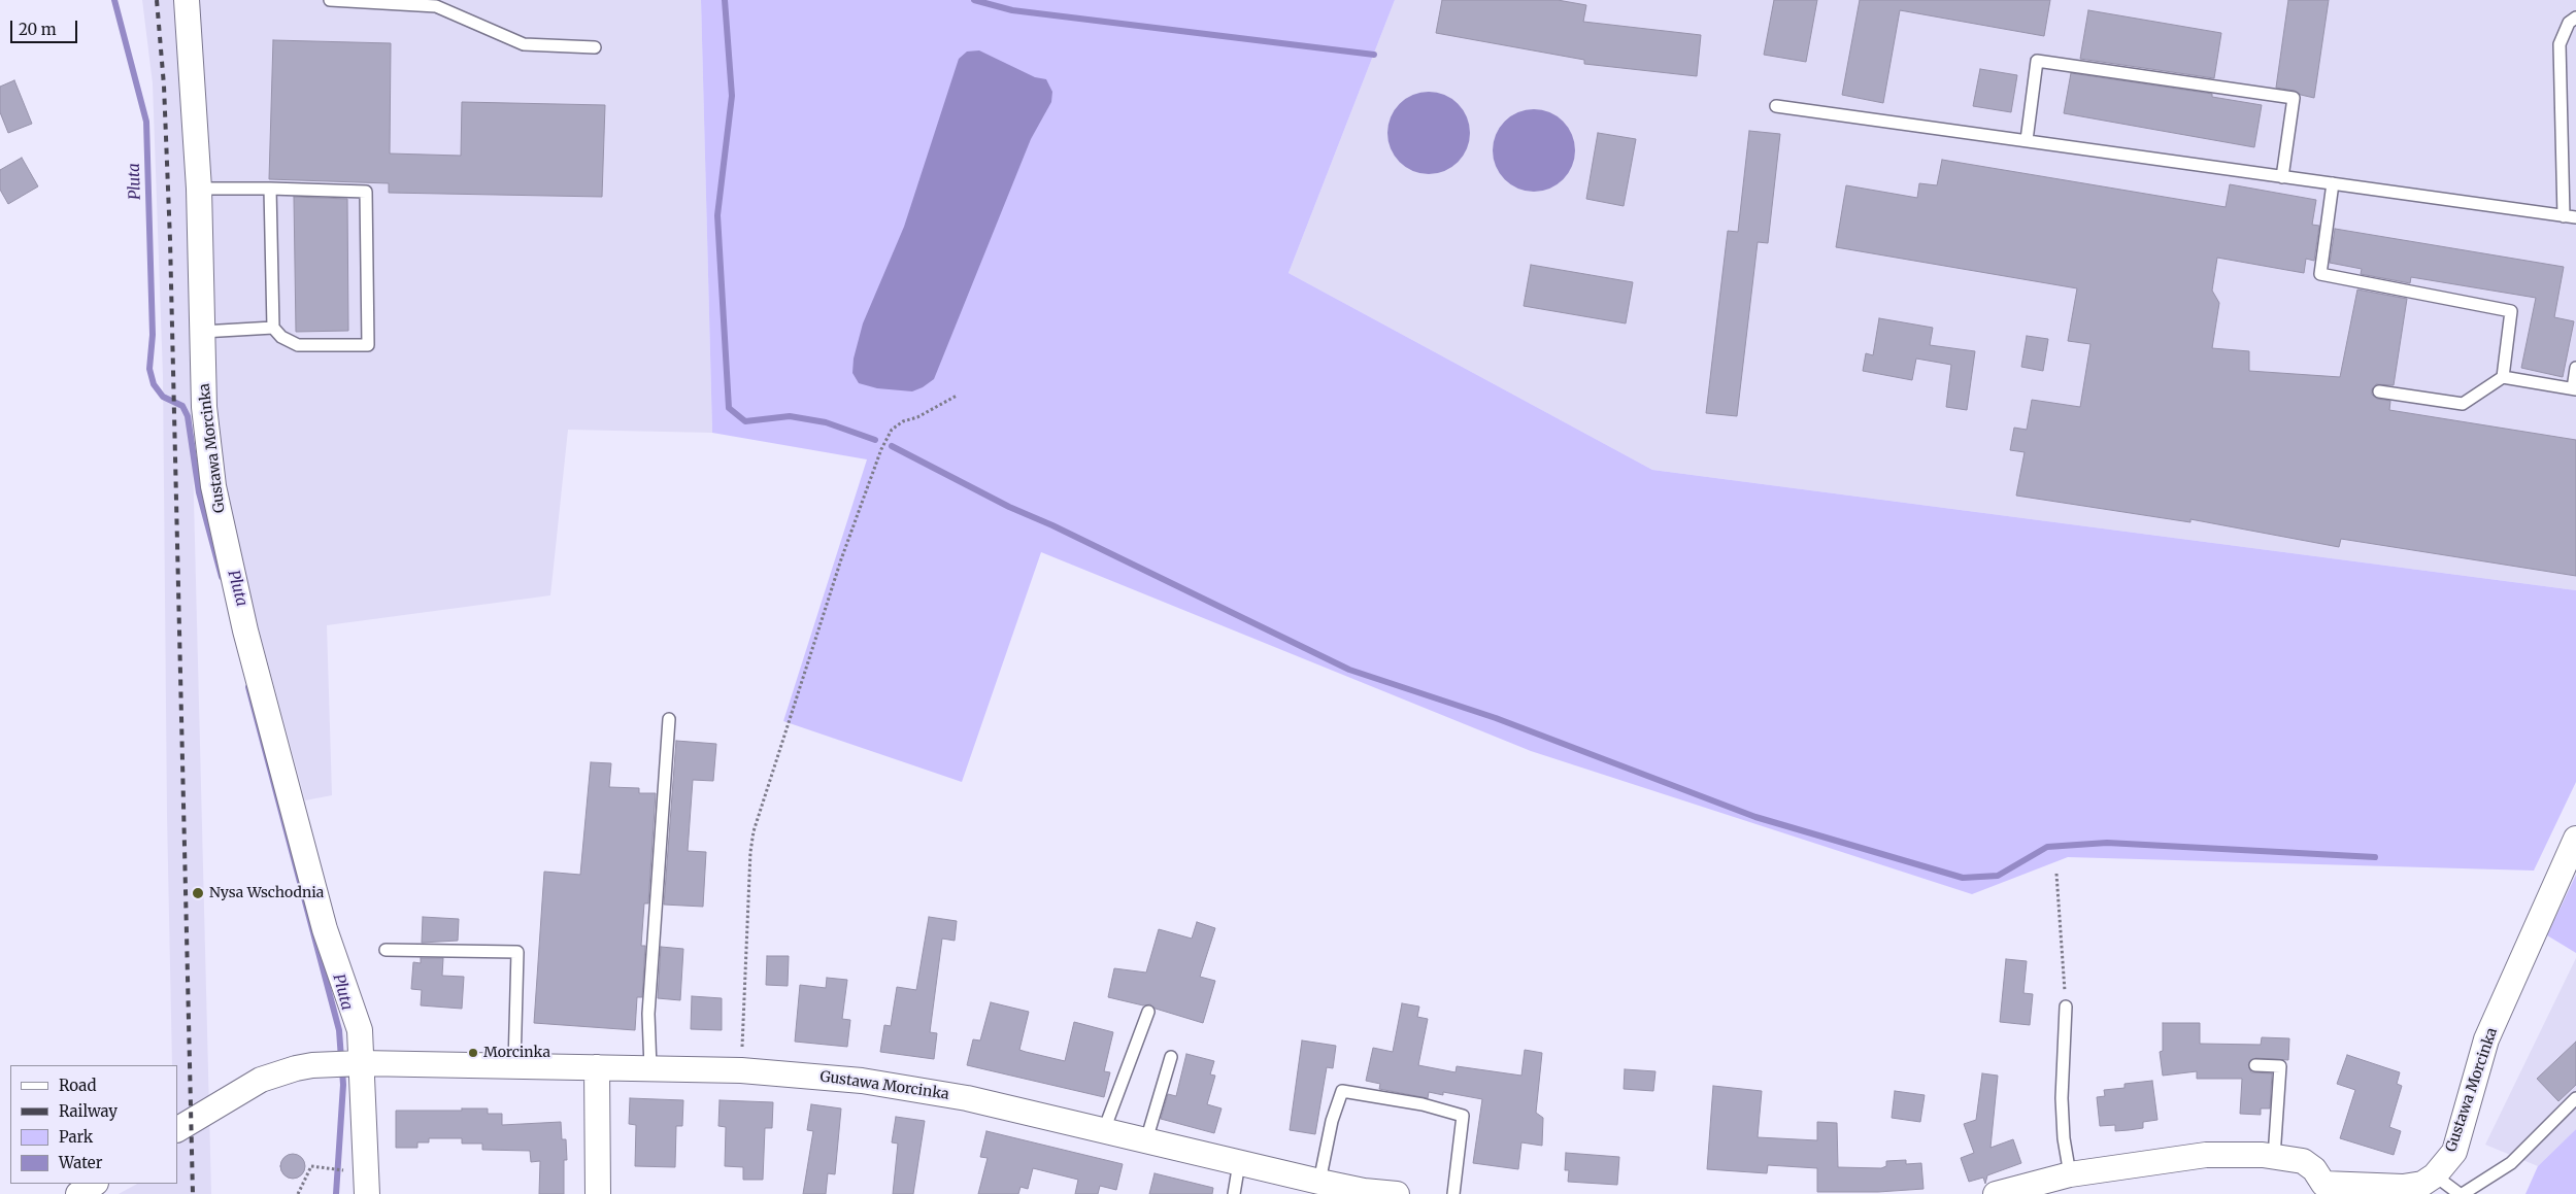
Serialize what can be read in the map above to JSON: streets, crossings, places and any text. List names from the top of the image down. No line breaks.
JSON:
{"streets":{"street":["Gustawa Morcinka"]},"water":["Pluta"],"places":["Nysa Wschodnia","Morcinka"],"legend":["Road","Railway","Park","Water"],"scale_bar":"20 m"}
